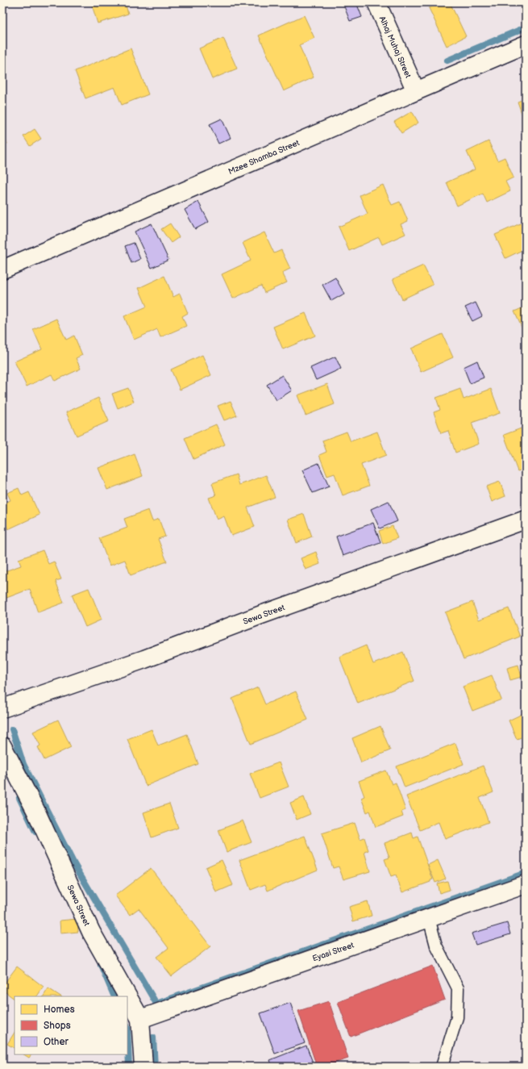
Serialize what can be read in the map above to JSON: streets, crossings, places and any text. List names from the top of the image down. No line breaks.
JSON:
{"streets":{"street":["Alhaj Muhaj Street","Mzee Shamba Street","Sewa Street","Eyasi Street"]},"crossings":[["Alhaj Muhaj Street","Mzee Shamba Street"],["Sewa Street","Eyasi Street"]],"legend":["Homes","Shops","Other"]}
